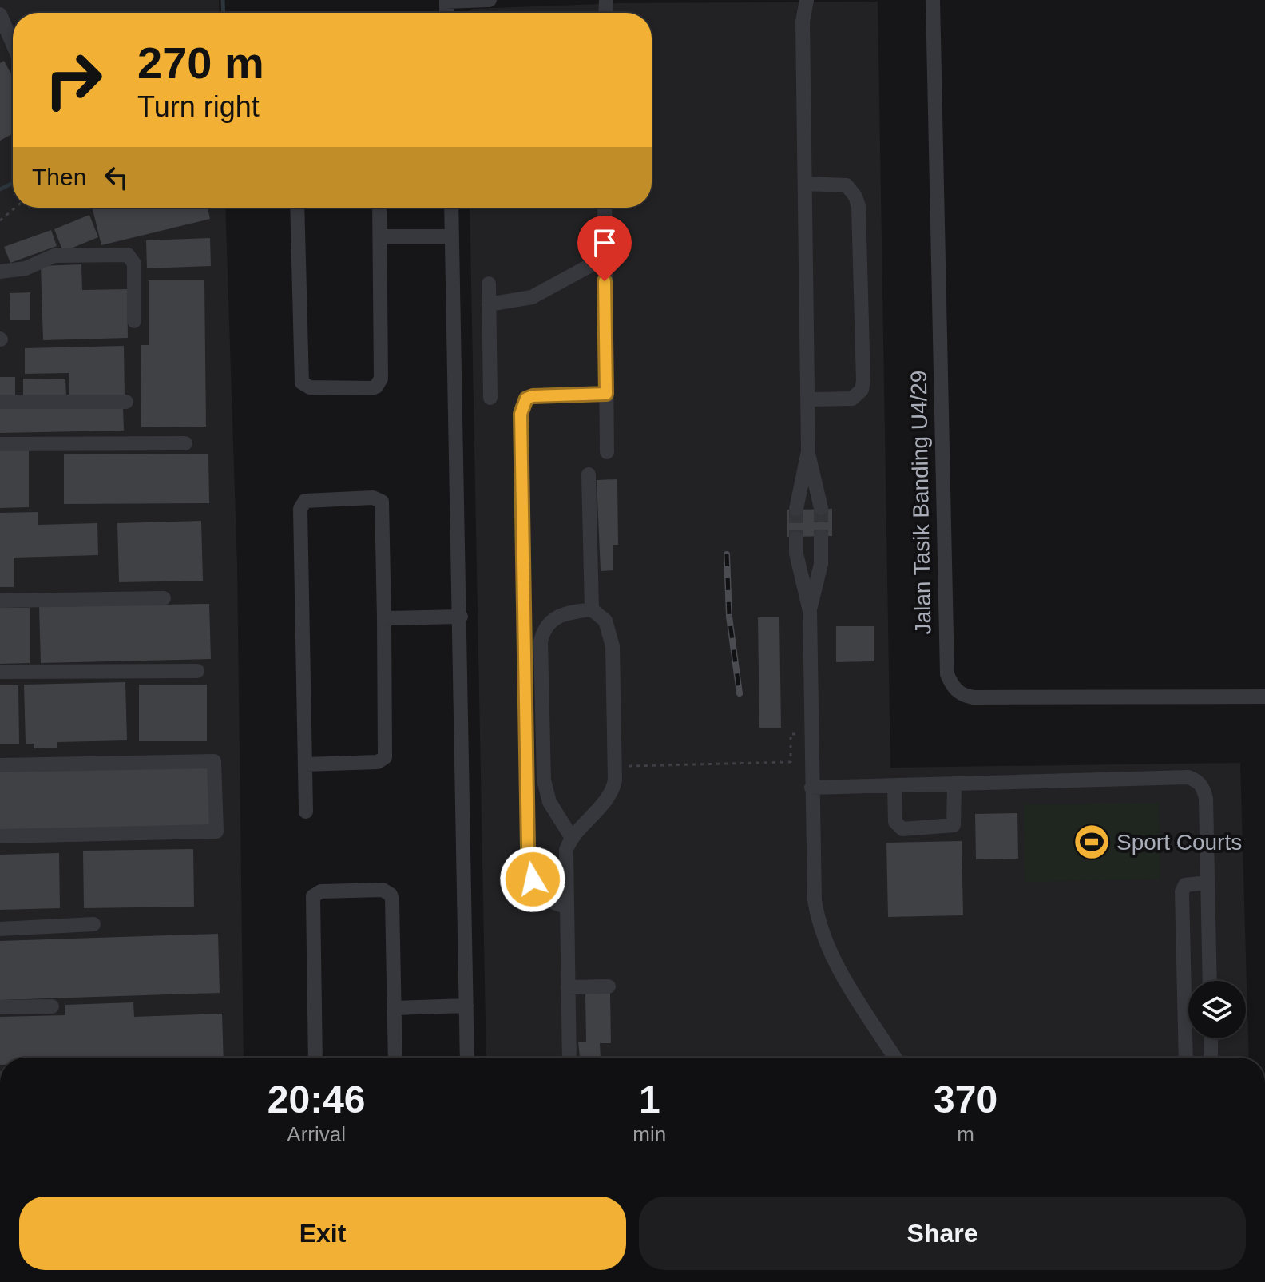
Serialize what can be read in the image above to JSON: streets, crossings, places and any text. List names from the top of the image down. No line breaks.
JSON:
{"streets":{"street":["Jalan Tasik Banding U4/29"]},"places":{"sports":["Sport Courts"]},"page":{"turn":["270 m","Turn right"],"then":"Then","eta":["20:46","Arrival","1","min","370","m"],"buttons":["Exit","Share"]}}
